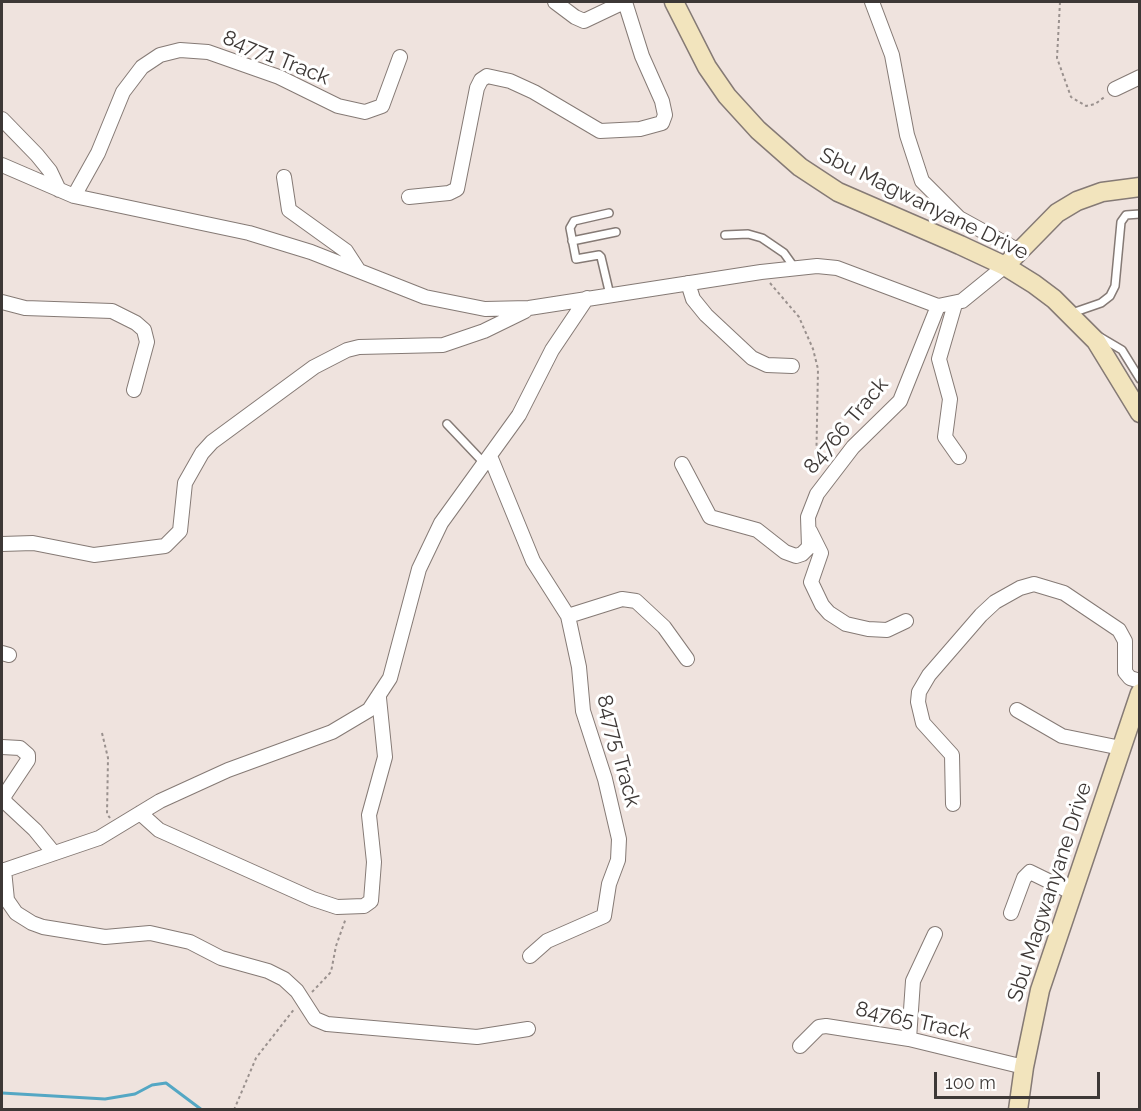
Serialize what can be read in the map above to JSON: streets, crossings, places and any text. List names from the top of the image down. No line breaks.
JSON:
{"streets":{"main road":["Sbu Magwanyane Drive"],"street":["84771 Track","84766 Track","84775 Track","84765 Track"]},"crossings":[["Sbu Magwanyane Drive","84765 Track"]],"scale_bar":"100 m"}
